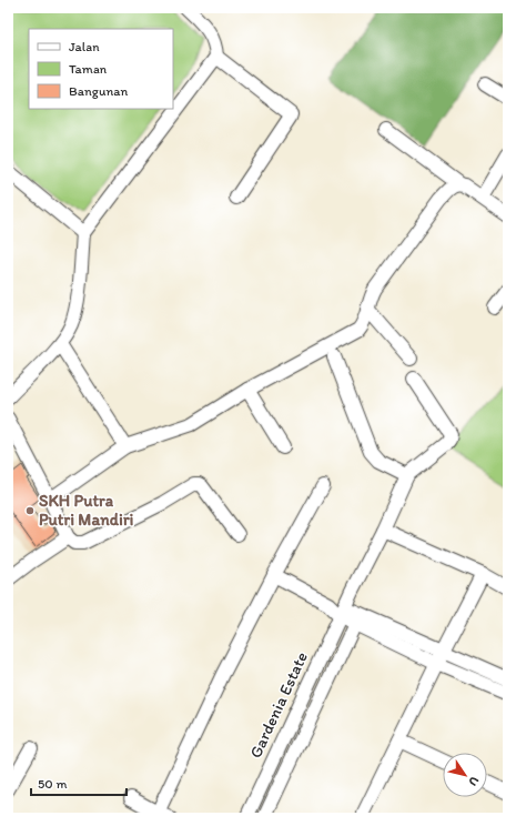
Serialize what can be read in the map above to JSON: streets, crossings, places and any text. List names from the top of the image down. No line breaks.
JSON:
{"streets":{"street":["Gardenia Estate"]},"places":["SKH Putra Putri Mandiri"],"legend":["Jalan","Taman","Bangunan"],"scale_bar":"50 m","north":"bottom right"}
